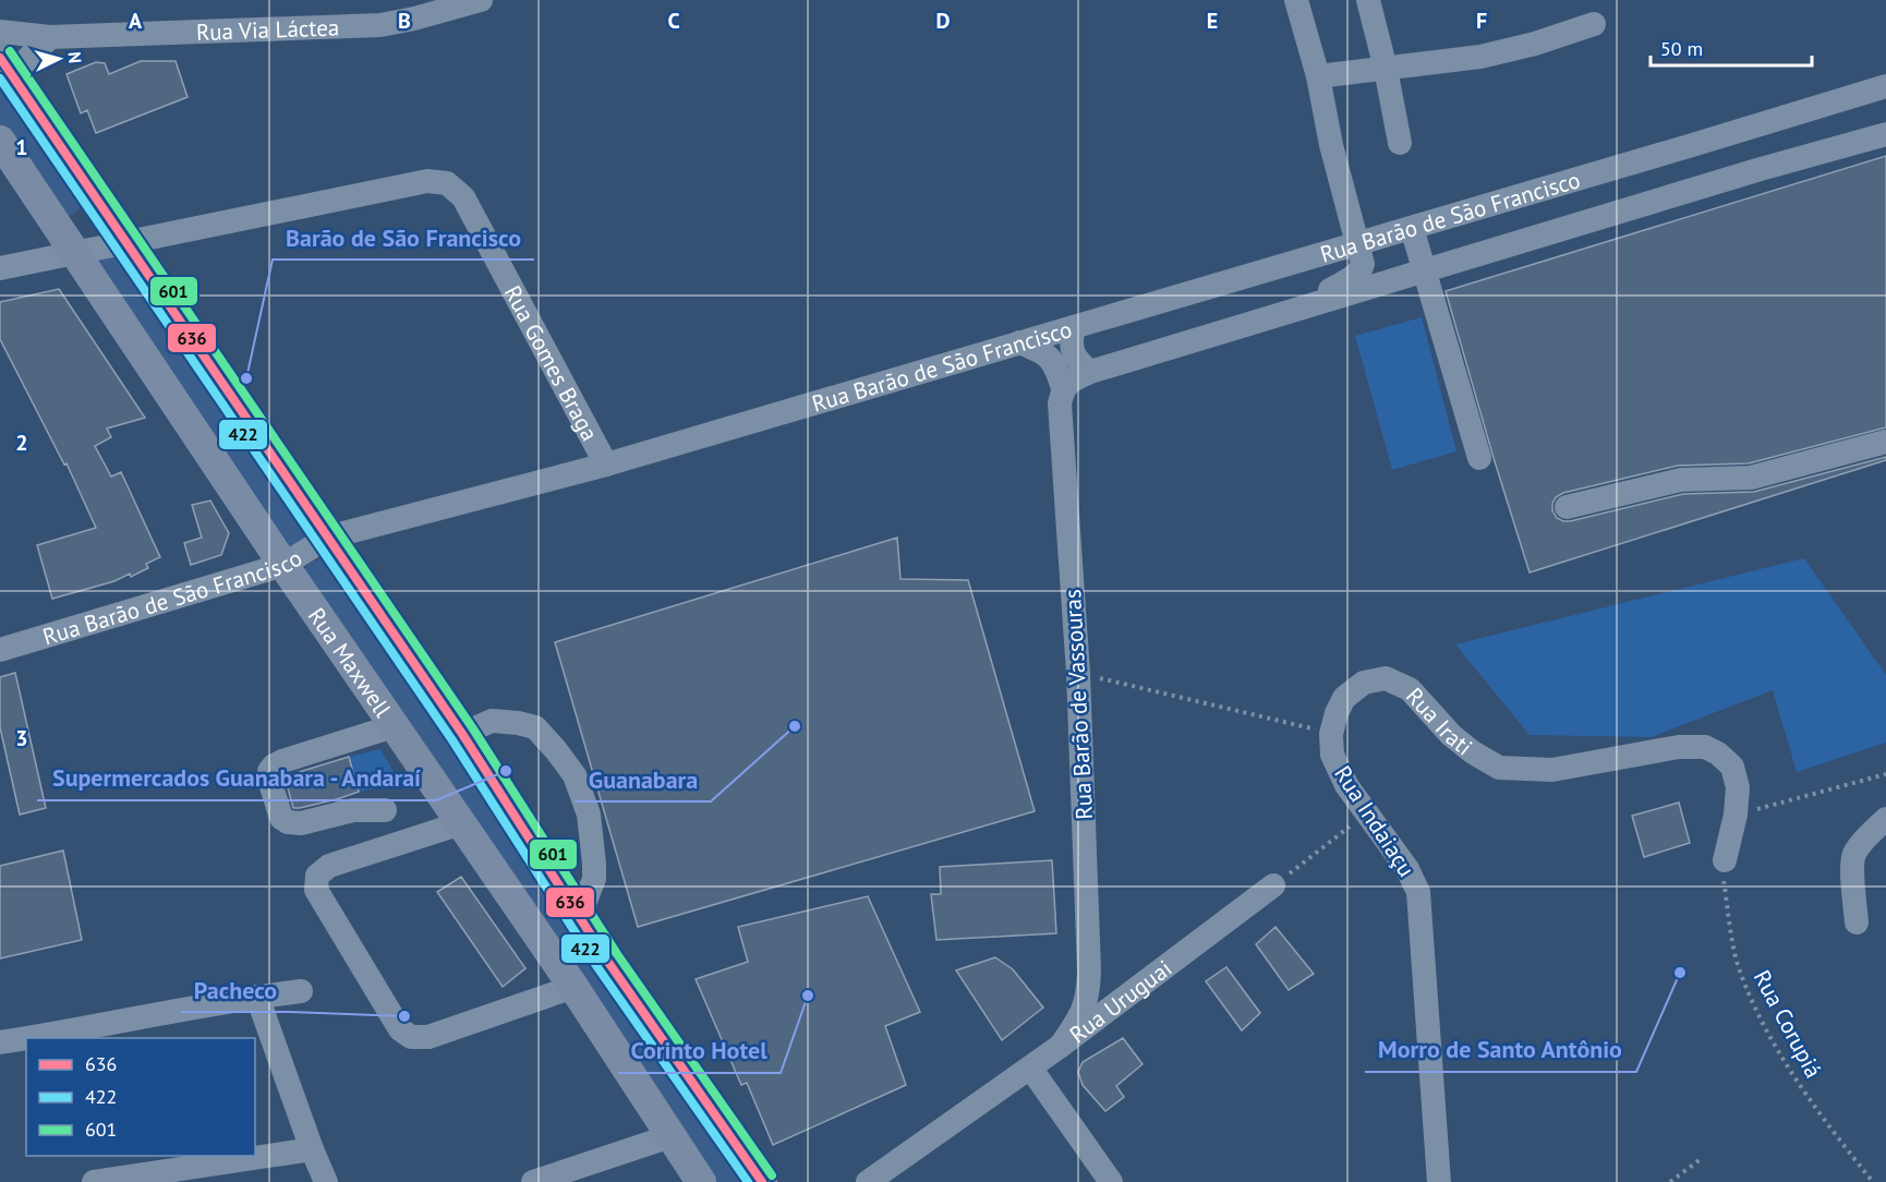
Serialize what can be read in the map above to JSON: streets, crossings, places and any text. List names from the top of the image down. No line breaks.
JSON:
{"streets":{"main road":["Rua Maxwell"],"street":["Rua Via Láctea","Rua Barão de São Francisco","Rua Gomes Braga","Rua Barão de Vassouras","Rua Irati","Rua Indaiaçu","Rua Uruguai"],"path":["Rua Corupiá"]},"crossings":[["Rua Barão de São Francisco","Rua Gomes Braga"],["Rua Barão de São Francisco","Rua Maxwell"],["Rua Gomes Braga","Rua Maxwell"],["Rua Barão de Vassouras","Rua Uruguai"],["Rua Irati","Rua Indaiaçu"],["Rua Irati","Rua Corupiá"]],"places":["Barão de São Francisco","Guanabara","Supermercados Guanabara - Andaraí","Morro de Santo Antônio","Corinto Hotel","Pacheco"],"lines":["transit line 601","transit line 636","transit line 422"],"legend":["636","422","601"],"scale_bar":"50 m","north":"right","grid":{"columns":["A","B","C","D","E","F"],"rows":["1","2","3"]}}
